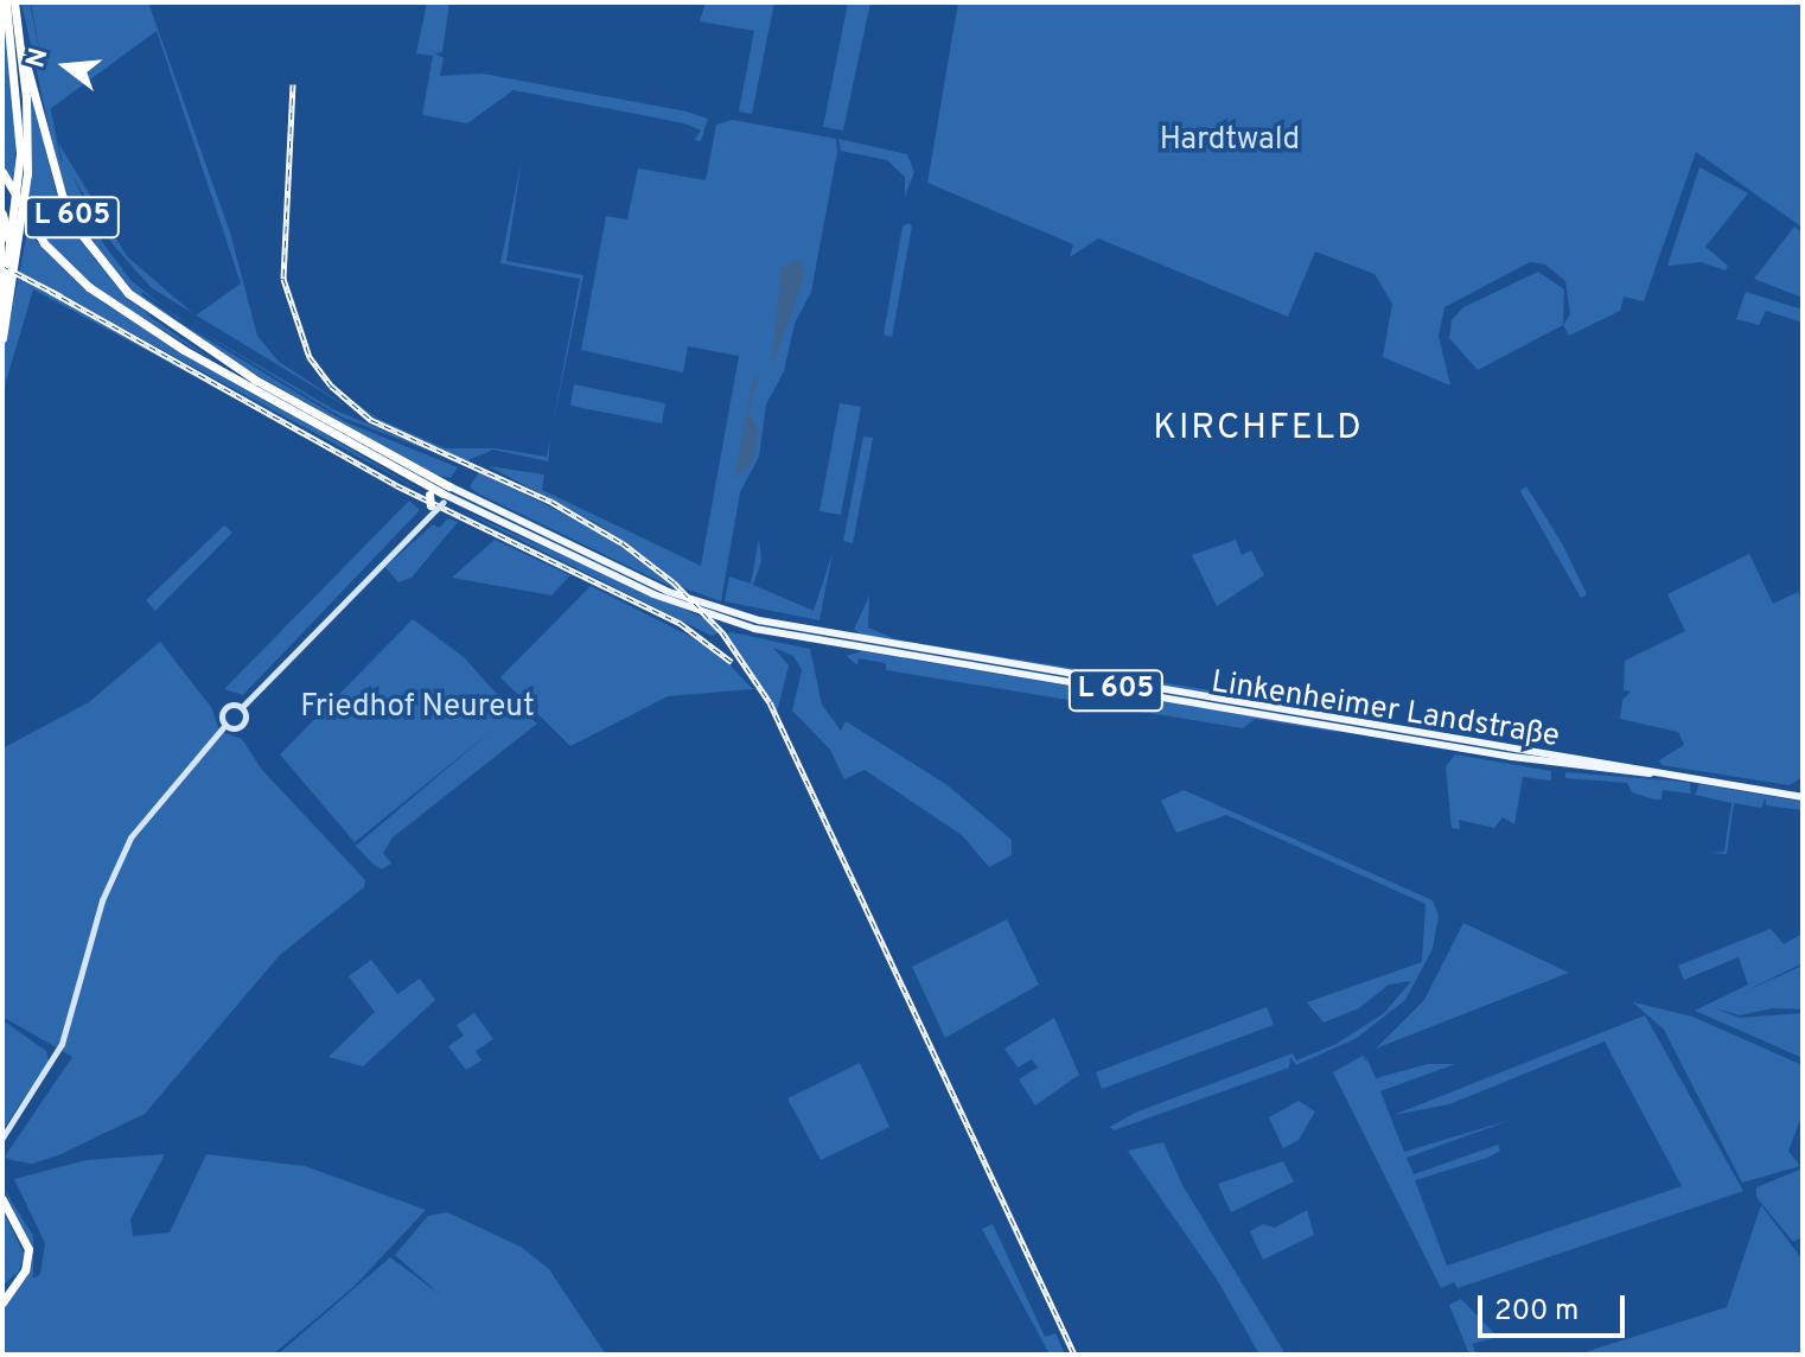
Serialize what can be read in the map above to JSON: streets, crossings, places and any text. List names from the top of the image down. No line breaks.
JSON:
{"streets":{"highway":["L 605"],"main road":["Linkenheimer Landstraße"]},"crossings":[["L 605","Linkenheimer Landstraße"]],"districts":["KIRCHFELD"],"parks":["Hardtwald","Friedhof Neureut"],"scale_bar":"200 m","north":"left"}
